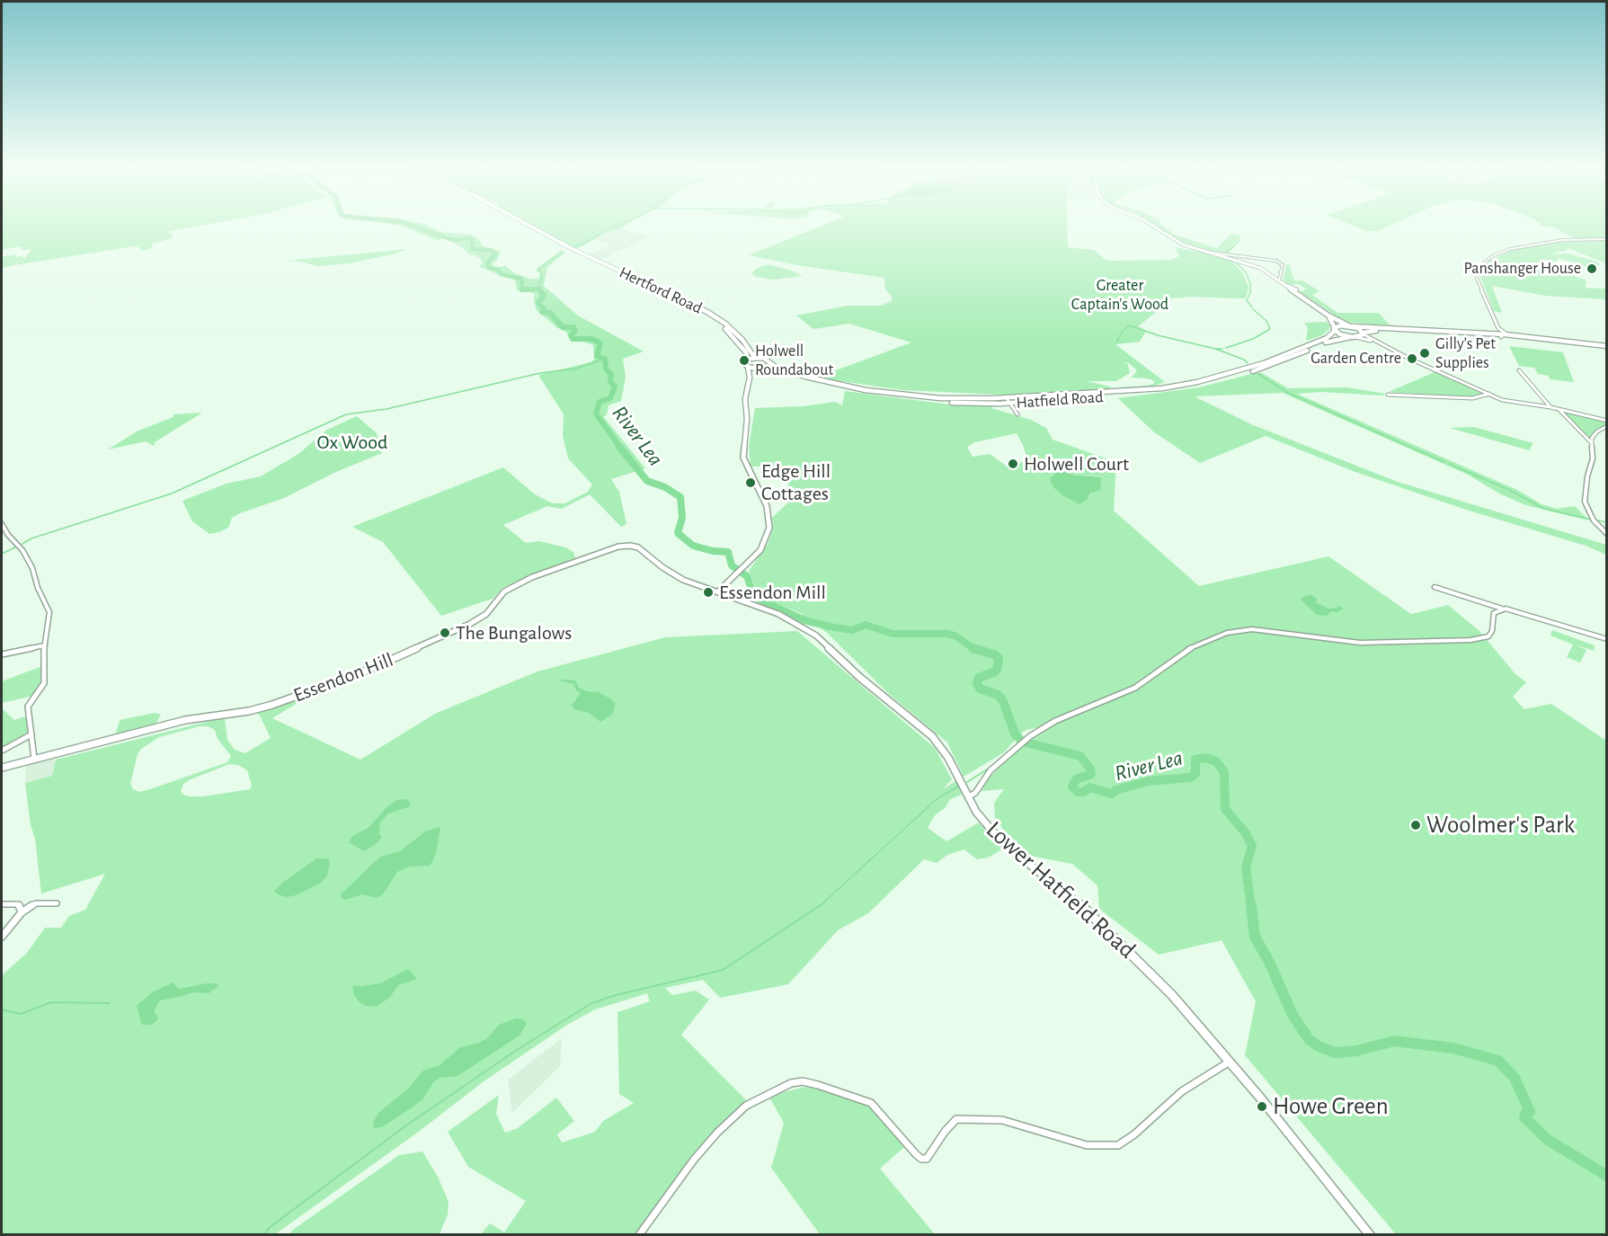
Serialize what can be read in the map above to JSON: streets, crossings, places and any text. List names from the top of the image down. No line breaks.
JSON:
{"streets":{"highway":["Hertford Road","Hatfield Road"],"main road":["Essendon Hill","Lower Hatfield Road"]},"crossings":[["Hertford Road","Hatfield Road"],["Essendon Hill","Lower Hatfield Road"]],"water":["River Lea"],"parks":["Greater Captain's Wood","Ox Wood"],"places":["Panshanger House","Gilly’s Pet Supplies","Garden Centre","Holwell Roundabout","Holwell Court","Edge Hill Cottages","Essendon Mill","The Bungalows","Woolmer's Park","Howe Green"]}
